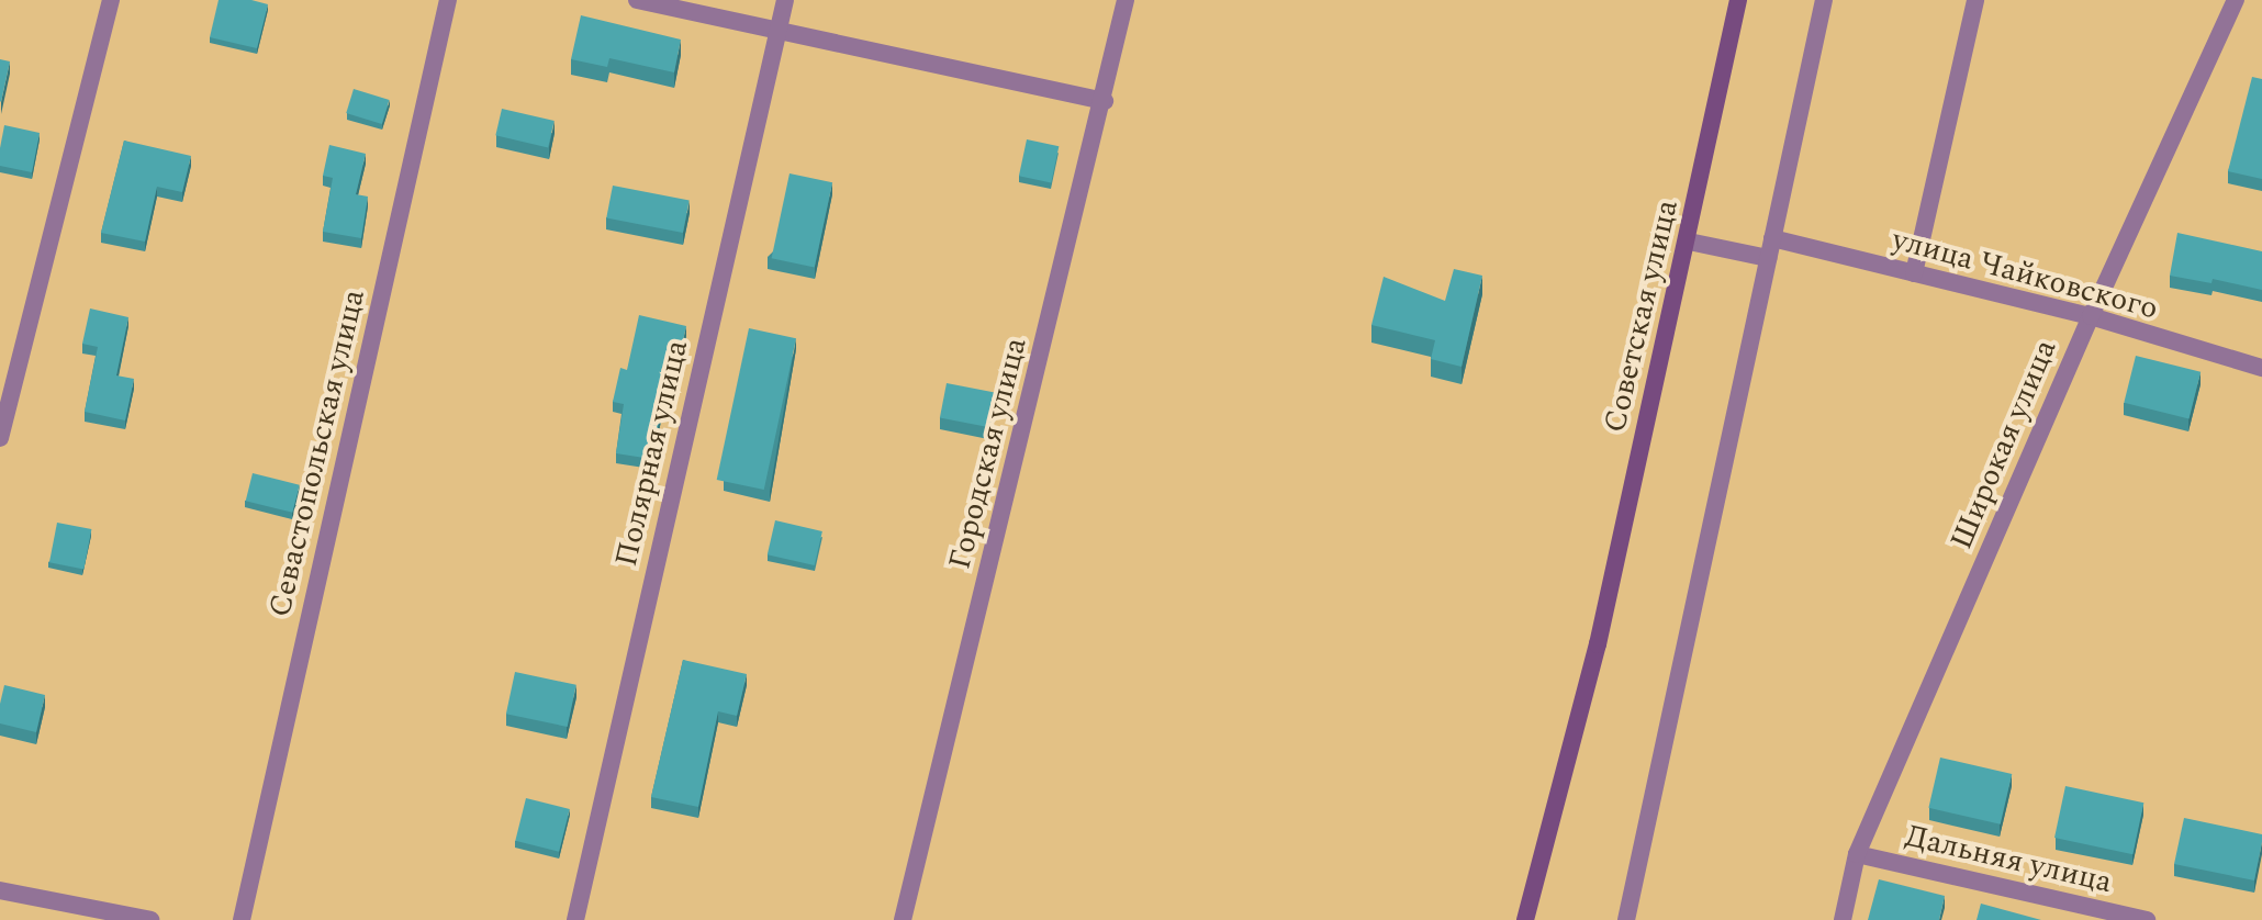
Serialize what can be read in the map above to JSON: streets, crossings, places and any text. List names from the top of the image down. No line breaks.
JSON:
{"streets":{"main road":["Советская улица"],"street":["улица Чайковского","Широкая улица","Севастопольская улица","Полярная улица","Городская улица","Дальняя улица"]},"crossings":[["улица Чайковского","Широкая улица"],["Широкая улица","Дальняя улица"]]}
